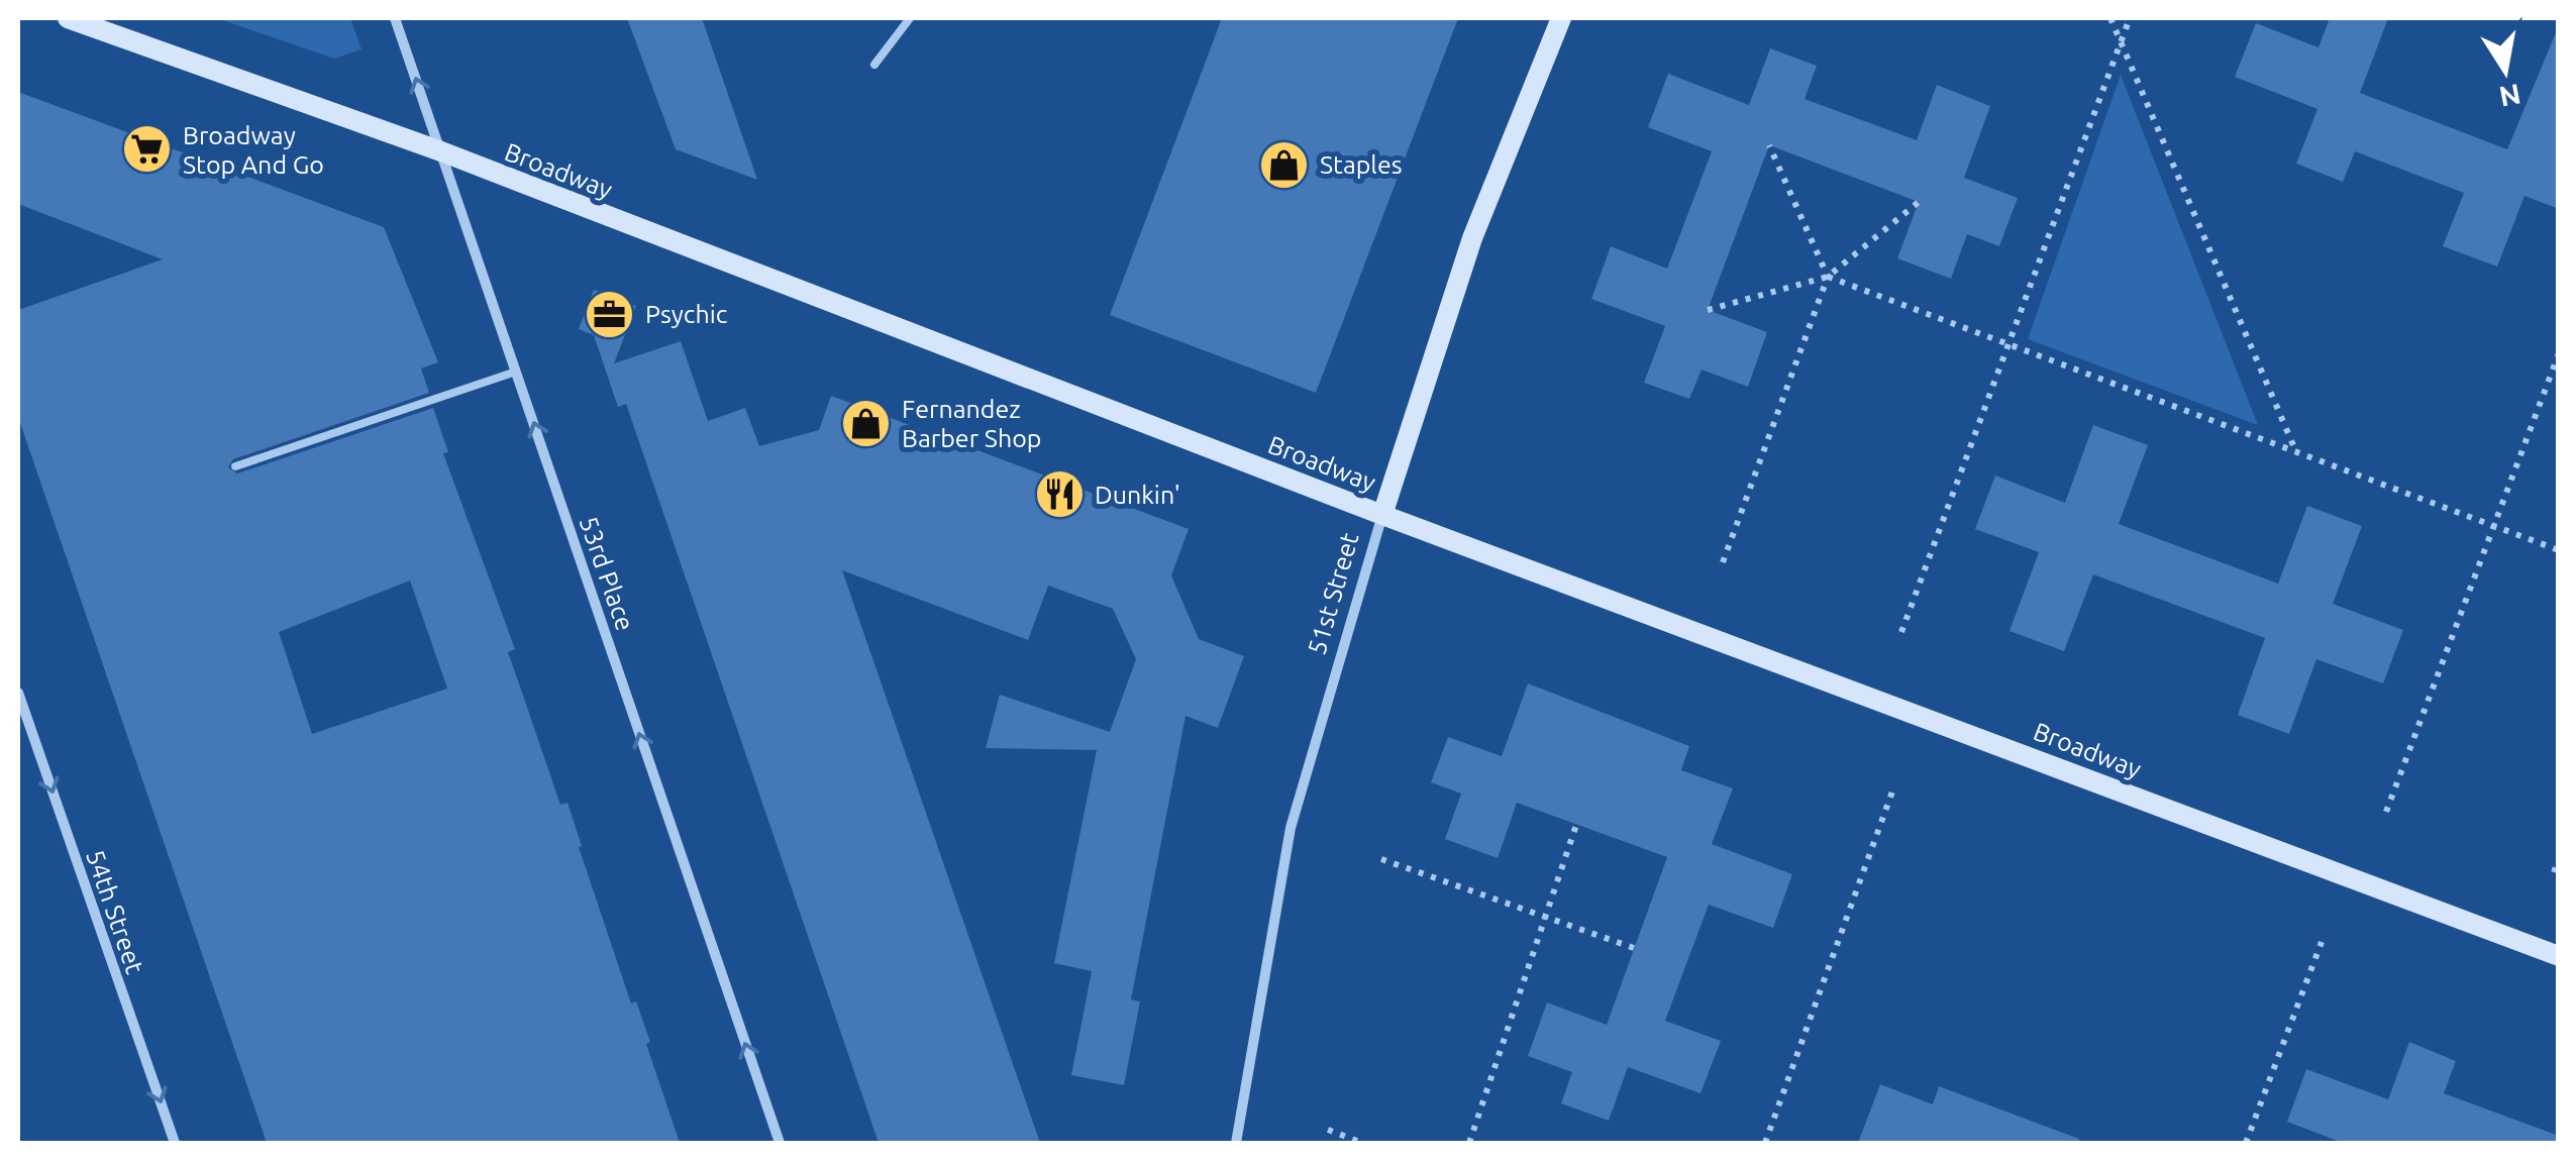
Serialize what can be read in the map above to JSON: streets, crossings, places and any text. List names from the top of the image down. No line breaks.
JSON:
{"streets":{"main road":["Broadway","51st Street"],"street":["53rd Place","54th Street"]},"crossings":[["Broadway","53rd Place"],["Broadway","51st Street"]],"one_way":["53rd Place","54th Street"],"places":{"supermarket":["Broadway Stop And Go"],"shop":["Staples","Fernandez Barber Shop"],"office":["Psychic"],"restaurant":["Dunkin'"]},"north":"bottom"}
